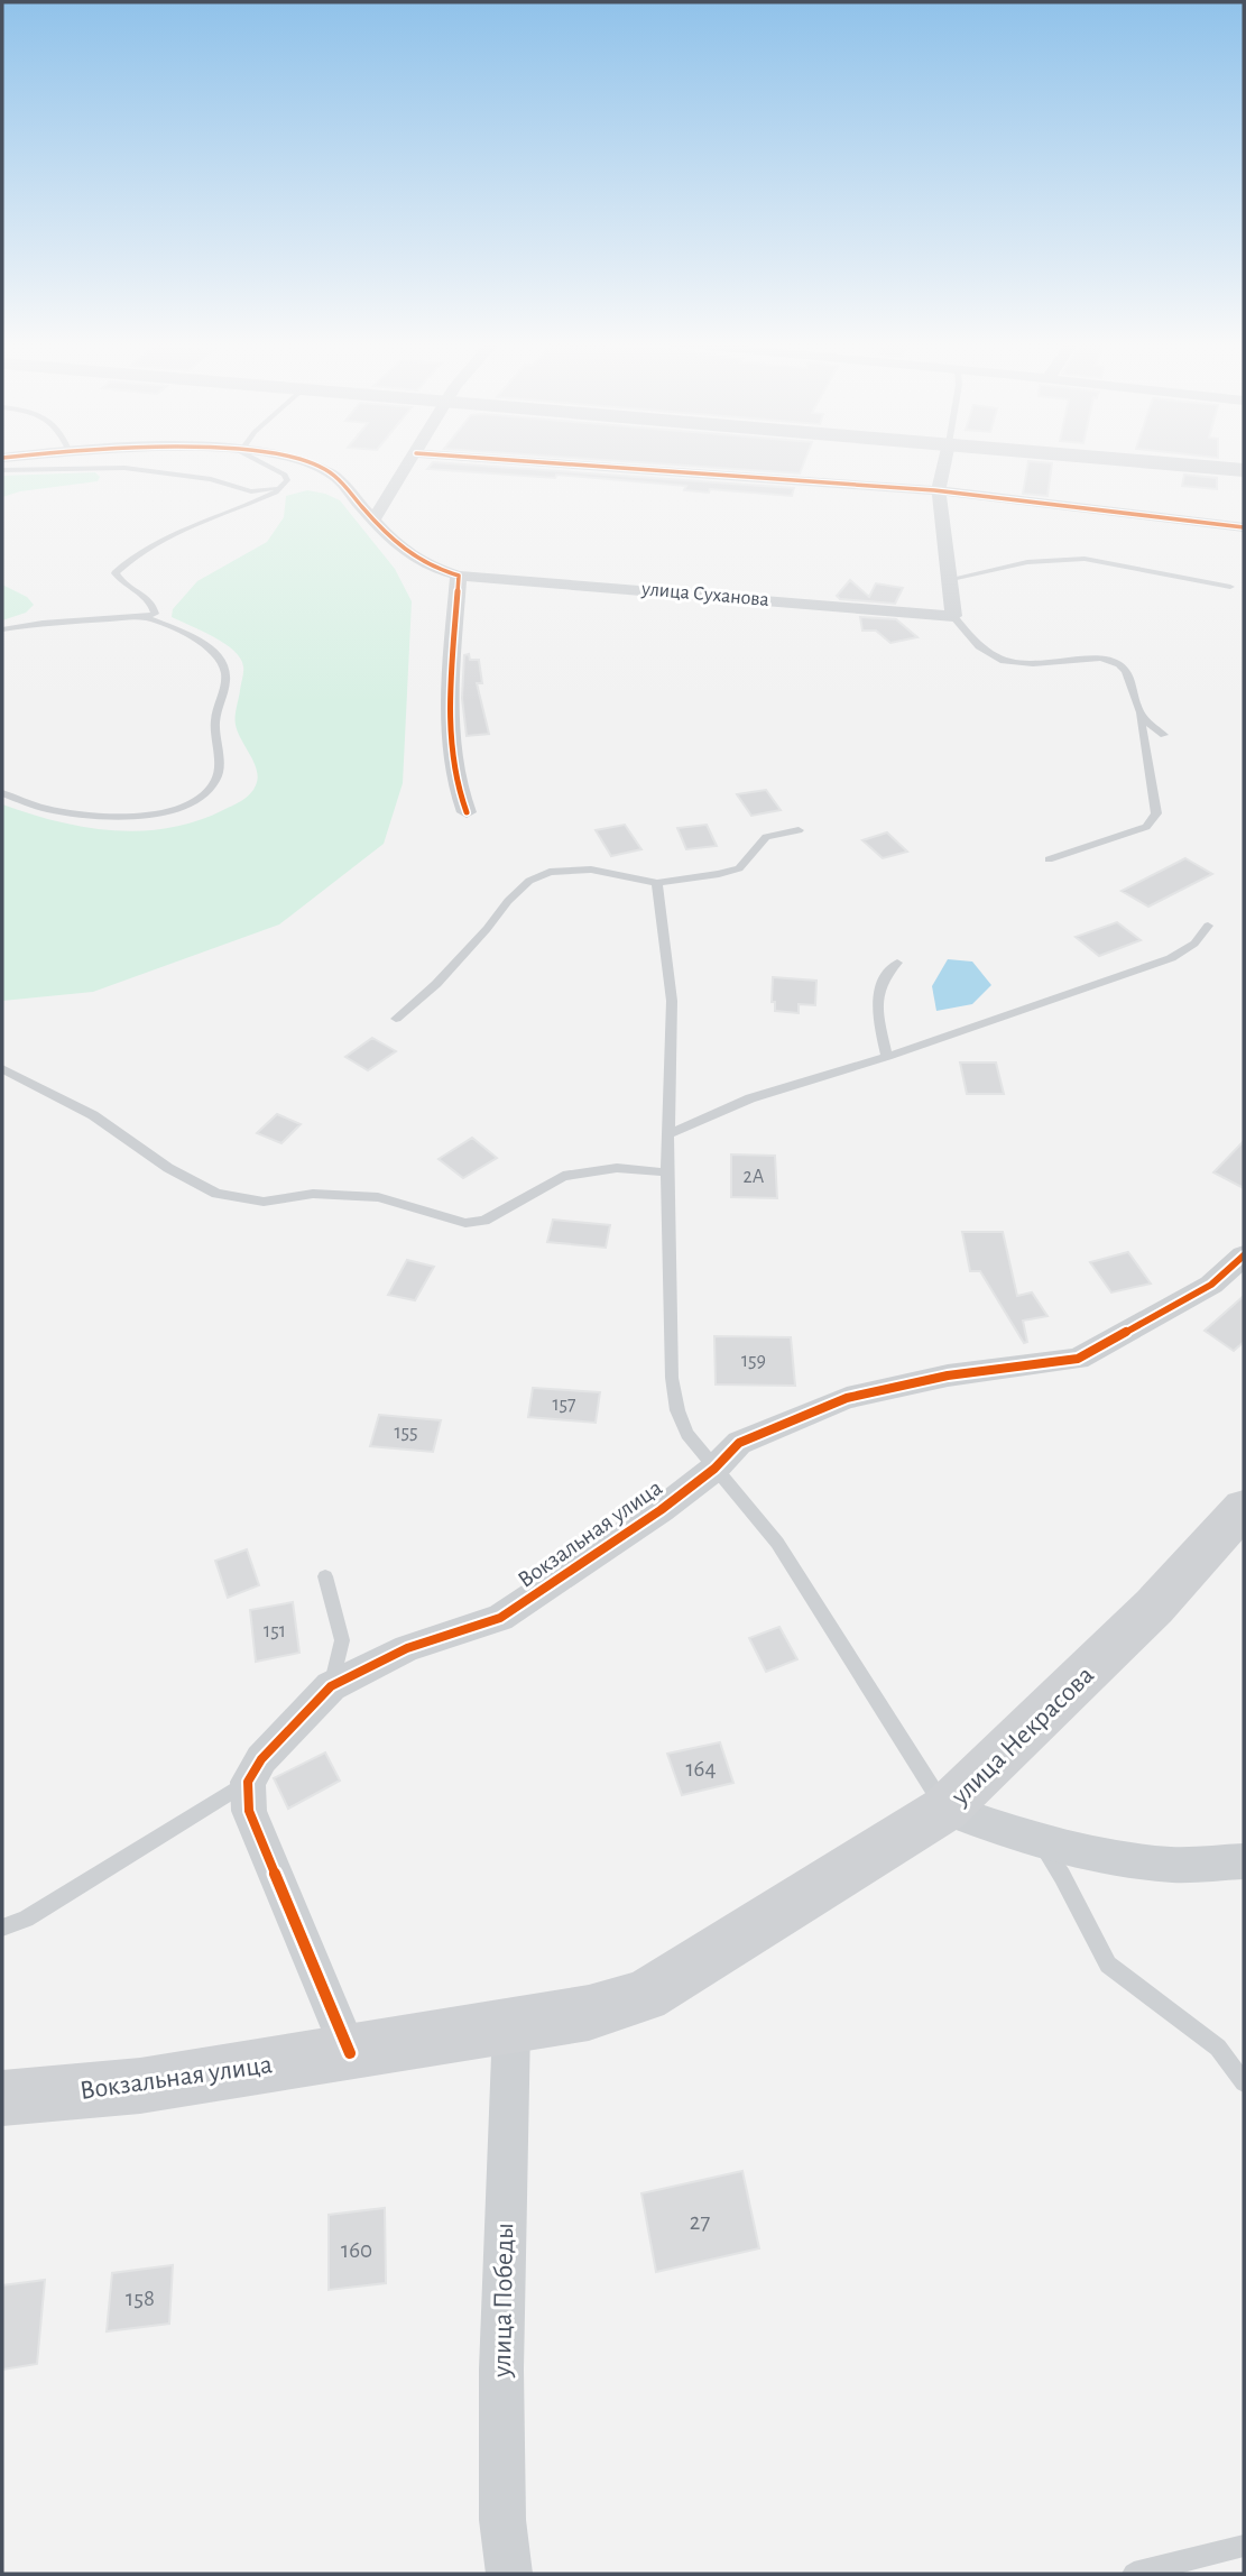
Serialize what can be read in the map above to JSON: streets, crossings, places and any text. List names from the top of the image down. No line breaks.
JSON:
{"streets":{"main road":["Вокзальная улица","улица Некрасова"],"street":["улица Суханова","улица Победы"]},"crossings":[["Вокзальная улица","улица Некрасова"],["Вокзальная улица","улица Победы"]],"house_numbers":["2А","159","157","155","151","164","27","160","158"]}
